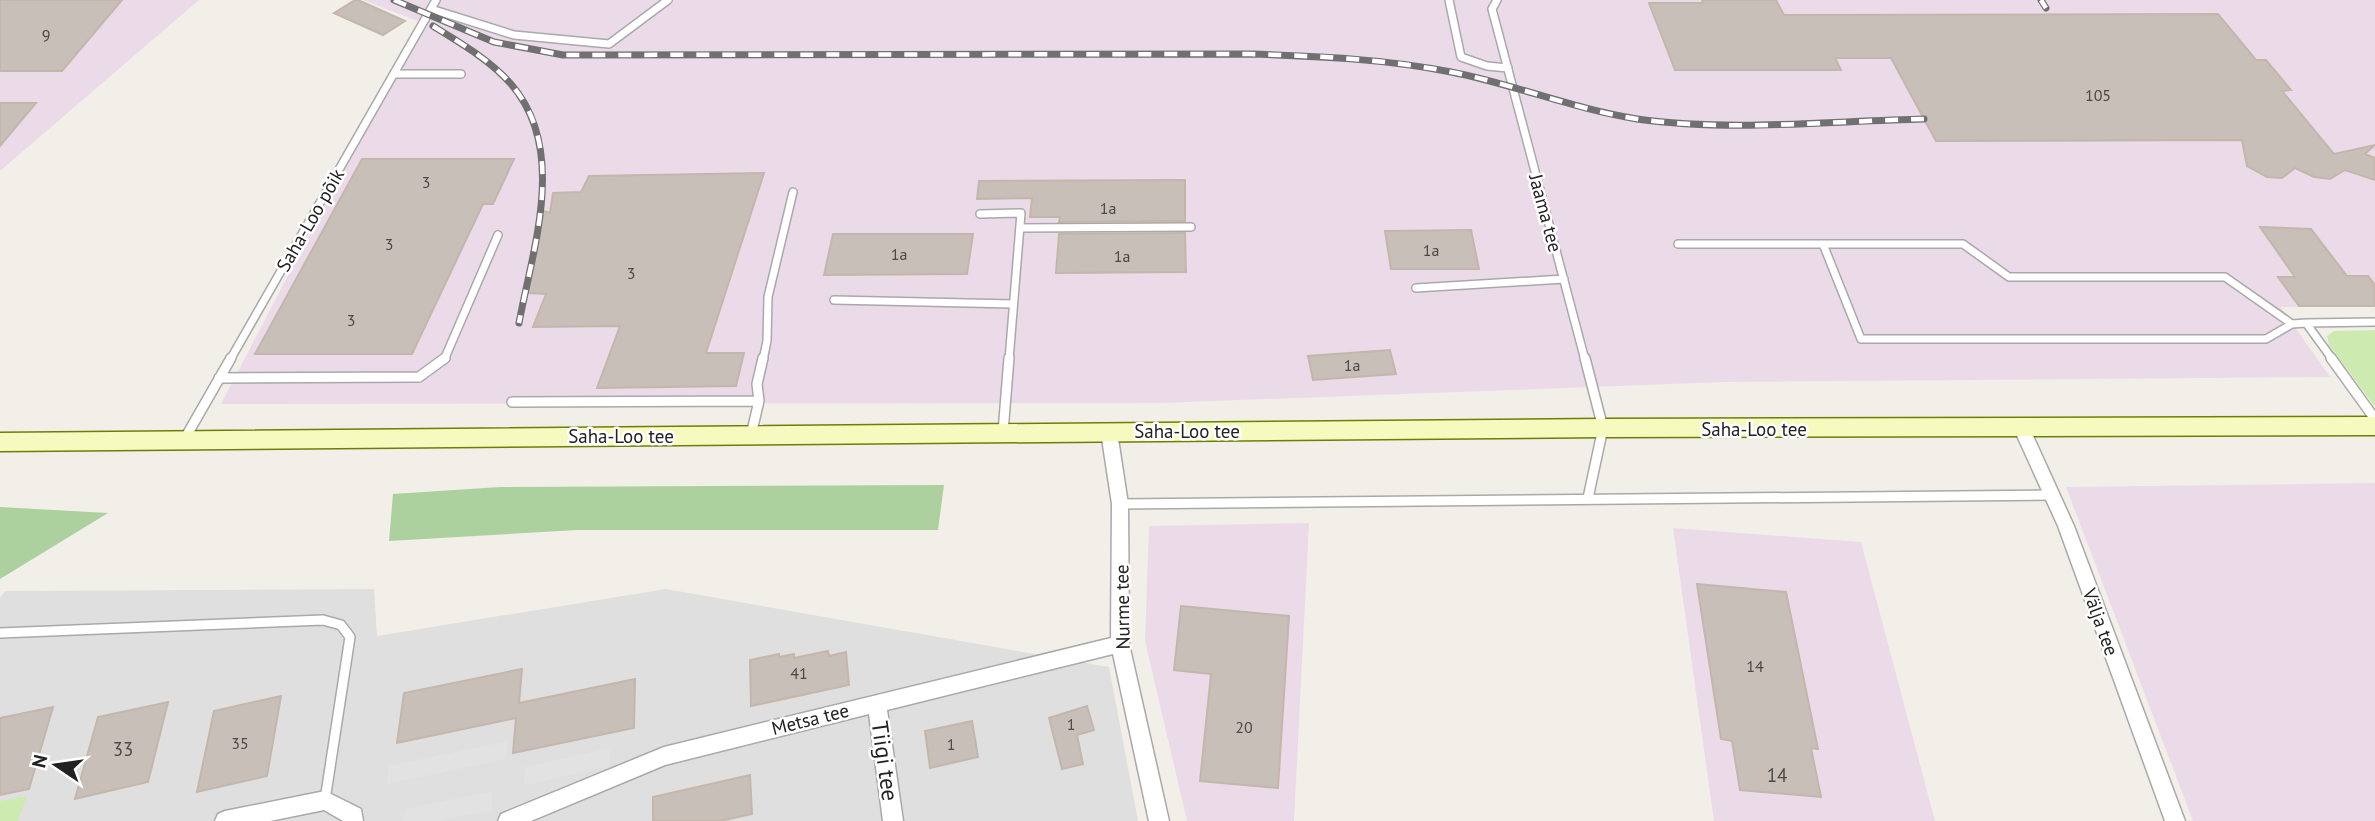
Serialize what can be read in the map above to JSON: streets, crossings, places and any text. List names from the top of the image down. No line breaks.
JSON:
{"streets":{"main road":["Saha-Loo tee"],"street":["Nurme tee","Välja tee","Metsa tee","Tiigi tee"],"lane":["Jaama tee","Saha-Loo põik"]},"crossings":[["Jaama tee","Saha-Loo tee"],["Saha-Loo põik","Saha-Loo tee"],["Saha-Loo tee","Nurme tee"],["Saha-Loo tee","Välja tee"],["Nurme tee","Metsa tee"],["Metsa tee","Tiigi tee"]],"house_numbers":["9","105","3","1a","3","1a","1a","1a","3","3","1a","14","41","1","20","35","1","33","14"],"north":"left"}
